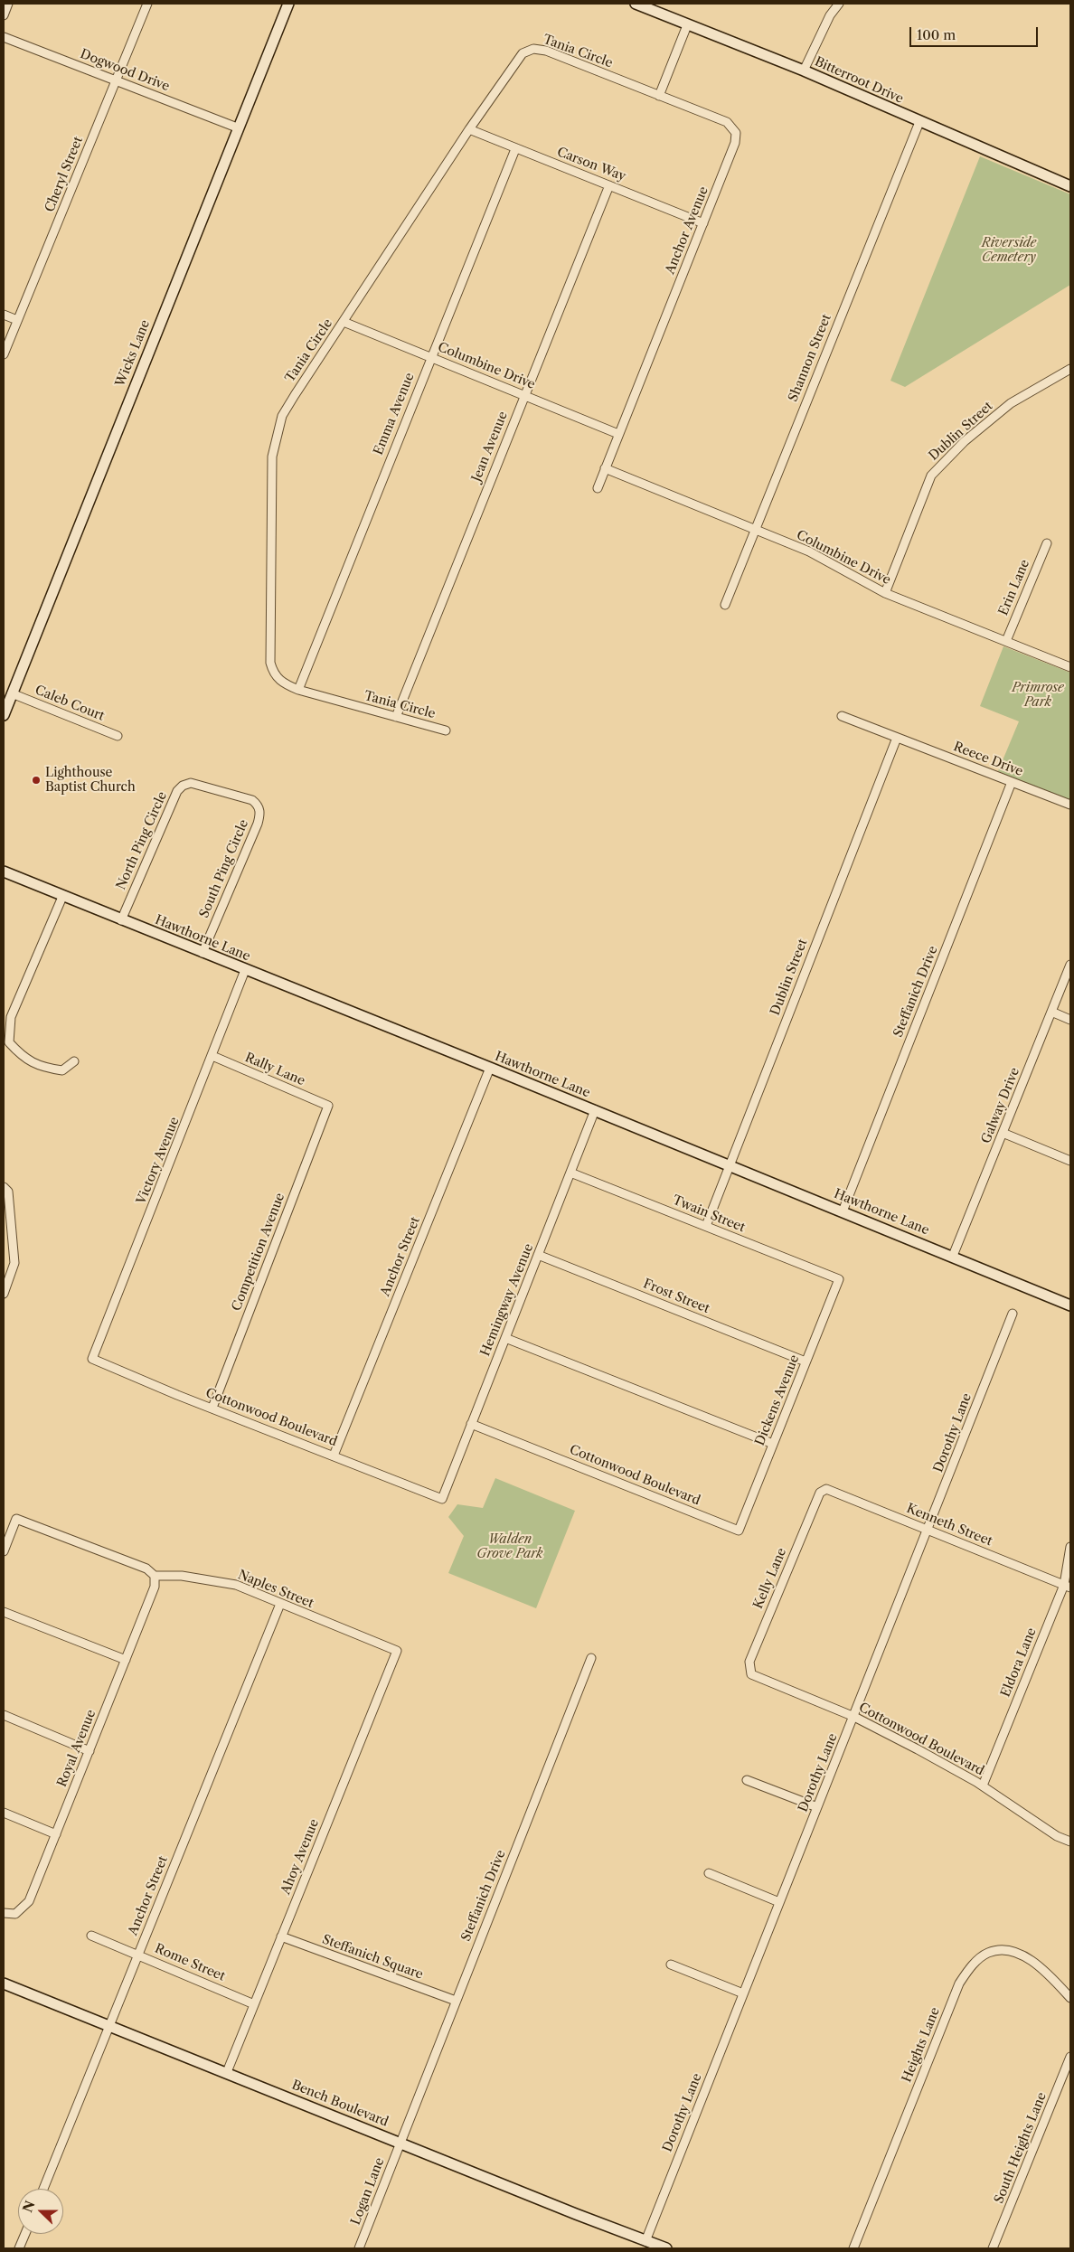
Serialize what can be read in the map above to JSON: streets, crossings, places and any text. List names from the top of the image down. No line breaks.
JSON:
{"streets":{"street":["Tania Circle","Dogwood Drive","Bitterroot Drive","Carson Way","Cheryl Street","Anchor Avenue","Wicks Lane","Shannon Street","Columbine Drive","Emma Avenue","Dublin Street","Jean Avenue","Erin Lane","Caleb Court","Reece Drive","North Ping Circle","South Ping Circle","Hawthorne Lane","Steffanich Drive","Rally Lane","Galway Drive","Victory Avenue","Twain Street","Competition Avenue","Anchor Street","Frost Street","Hemingway Avenue","Dickens Avenue","Cottonwood Boulevard","Dorothy Lane","Kenneth Street","Kelly Lane","Naples Street","Eldora Lane","Royal Avenue","Ahoy Avenue","Steffanich Square","Rome Street","Heights Lane","Bench Boulevard","South Heights Lane","Logan Lane"]},"crossings":[["Tania Circle","Carson Way"],["Tania Circle","Anchor Avenue"],["Tania Circle","Columbine Drive"],["Tania Circle","Emma Avenue"],["Tania Circle","Jean Avenue"],["Dogwood Drive","Cheryl Street"],["Dogwood Drive","Wicks Lane"],["Bitterroot Drive","Shannon Street"],["Carson Way","Anchor Avenue"],["Carson Way","Emma Avenue"],["Carson Way","Jean Avenue"],["Anchor Avenue","Columbine Drive"],["Wicks Lane","Caleb Court"],["Shannon Street","Columbine Drive"],["Columbine Drive","Emma Avenue"],["Columbine Drive","Dublin Street"],["Columbine Drive","Jean Avenue"],["Columbine Drive","Erin Lane"],["Dublin Street","Reece Drive"],["Dublin Street","Hawthorne Lane"],["Dublin Street","Twain Street"],["Reece Drive","Steffanich Drive"],["North Ping Circle","South Ping Circle"],["North Ping Circle","Hawthorne Lane"],["South Ping Circle","Hawthorne Lane"],["Hawthorne Lane","Steffanich Drive"],["Hawthorne Lane","Galway Drive"],["Hawthorne Lane","Victory Avenue"],["Hawthorne Lane","Anchor Street"],["Hawthorne Lane","Hemingway Avenue"],["Steffanich Drive","Steffanich Square"],["Steffanich Drive","Bench Boulevard"],["Steffanich Drive","Logan Lane"],["Rally Lane","Victory Avenue"],["Rally Lane","Competition Avenue"],["Victory Avenue","Cottonwood Boulevard"],["Twain Street","Hemingway Avenue"],["Twain Street","Dickens Avenue"],["Competition Avenue","Cottonwood Boulevard"],["Anchor Street","Cottonwood Boulevard"],["Anchor Street","Naples Street"],["Anchor Street","Rome Street"],["Anchor Street","Bench Boulevard"],["Frost Street","Hemingway Avenue"],["Frost Street","Dickens Avenue"],["Hemingway Avenue","Cottonwood Boulevard"],["Dickens Avenue","Cottonwood Boulevard"],["Cottonwood Boulevard","Dorothy Lane"],["Cottonwood Boulevard","Kelly Lane"],["Cottonwood Boulevard","Eldora Lane"],["Dorothy Lane","Kenneth Street"],["Dorothy Lane","Bench Boulevard"],["Kenneth Street","Kelly Lane"],["Kenneth Street","Eldora Lane"],["Naples Street","Royal Avenue"],["Naples Street","Ahoy Avenue"],["Ahoy Avenue","Steffanich Square"],["Ahoy Avenue","Rome Street"],["Ahoy Avenue","Bench Boulevard"],["Bench Boulevard","Logan Lane"]],"parks":["Riverside Cemetery","Primrose Park","Walden Grove Park"],"places":["Lighthouse Baptist Church"],"scale_bar":"100 m","north":"left"}
